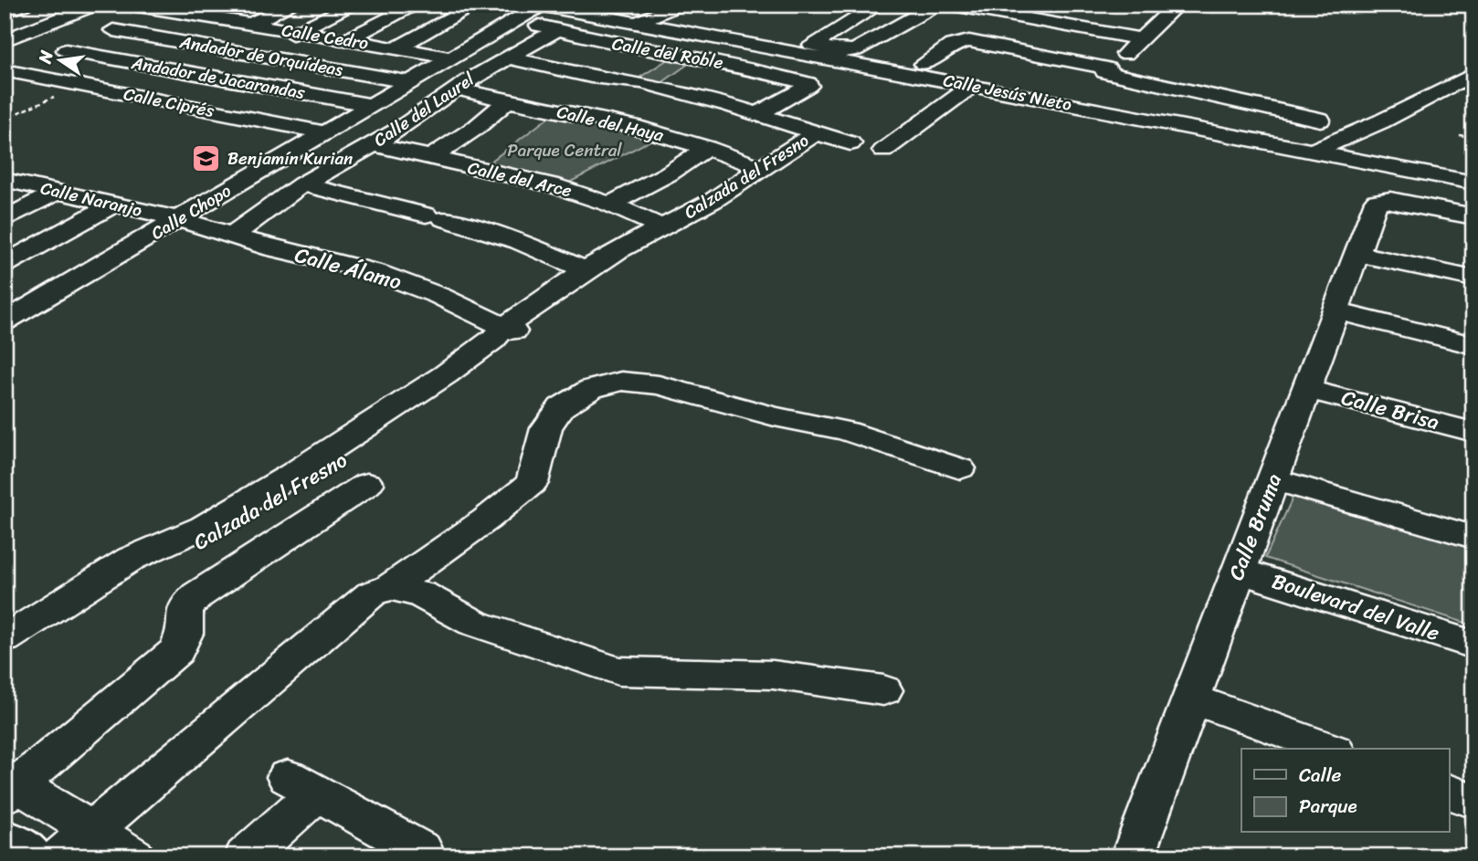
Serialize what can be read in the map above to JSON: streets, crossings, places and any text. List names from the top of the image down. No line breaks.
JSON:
{"streets":{"street":["Calle Cedro","Calle del Roble","Andador de Orquídeas","Andador de Jacarandas","Calle Jesús Nieto","Calle Ciprés","Calle del Laurel","Calle del Haya","Calzada del Fresno","Calle del Arce","Calle Naranjo","Calle Chopo","Calle Álamo","Calle Brisa","Calle Bruma","Boulevard del Valle"]},"crossings":[["Calle Cedro","Calle Chopo"],["Calle del Roble","Calle Jesús Nieto"],["Calle del Roble","Calle del Laurel"],["Calle del Roble","Calle Chopo"],["Andador de Orquídeas","Calle Chopo"],["Andador de Jacarandas","Calle Chopo"],["Calle Jesús Nieto","Calle Chopo"],["Calle Ciprés","Calle Chopo"],["Calle del Laurel","Calle del Haya"],["Calle del Laurel","Calle del Arce"],["Calle del Laurel","Calle Álamo"],["Calle del Haya","Calzada del Fresno"],["Calzada del Fresno","Calle del Arce"],["Calzada del Fresno","Calle Álamo"],["Calle Naranjo","Calle Chopo"],["Calle Naranjo","Calle Álamo"],["Calle Chopo","Calle Álamo"],["Calle Brisa","Calle Bruma"],["Calle Bruma","Boulevard del Valle"]],"parks":["Parque Central"],"places":{"school or university":["Benjamín Kurian"]},"legend":["Calle","Parque"],"north":"left"}
